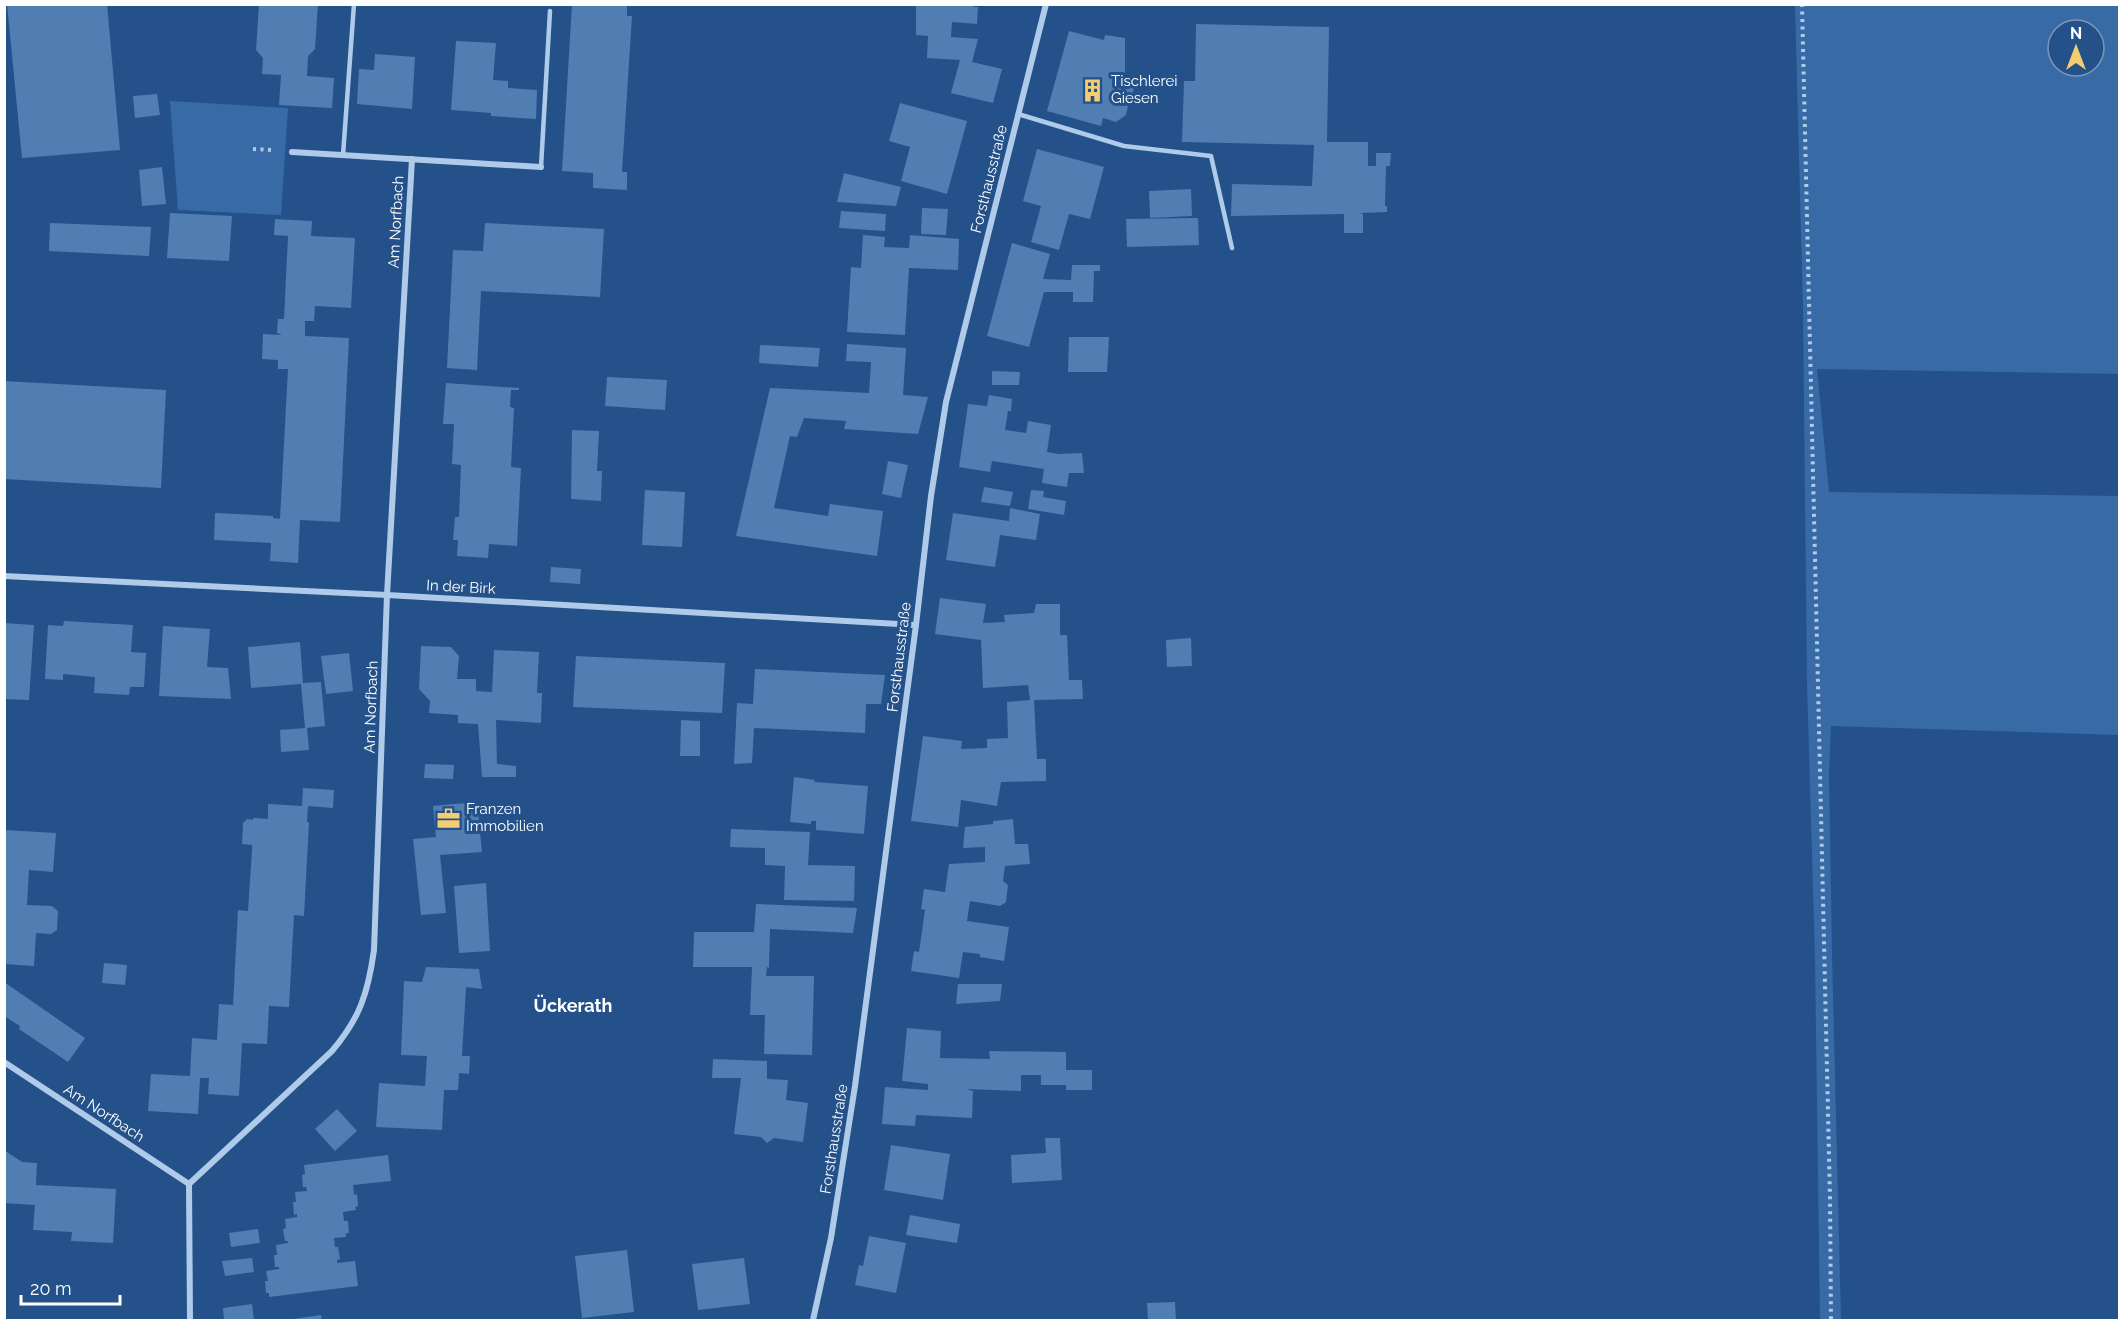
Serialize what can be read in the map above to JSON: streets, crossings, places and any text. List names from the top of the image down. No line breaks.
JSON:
{"streets":{"street":["Forsthausstraße","Am Norfbach","In der Birk"]},"crossings":[["Forsthausstraße","In der Birk"],["Am Norfbach","In der Birk"]],"districts":["Ückerath"],"places":{"building":["Tischlerei Giesen"],"office":["Franzen Immobilien"]},"scale_bar":"20 m","north":"top"}
